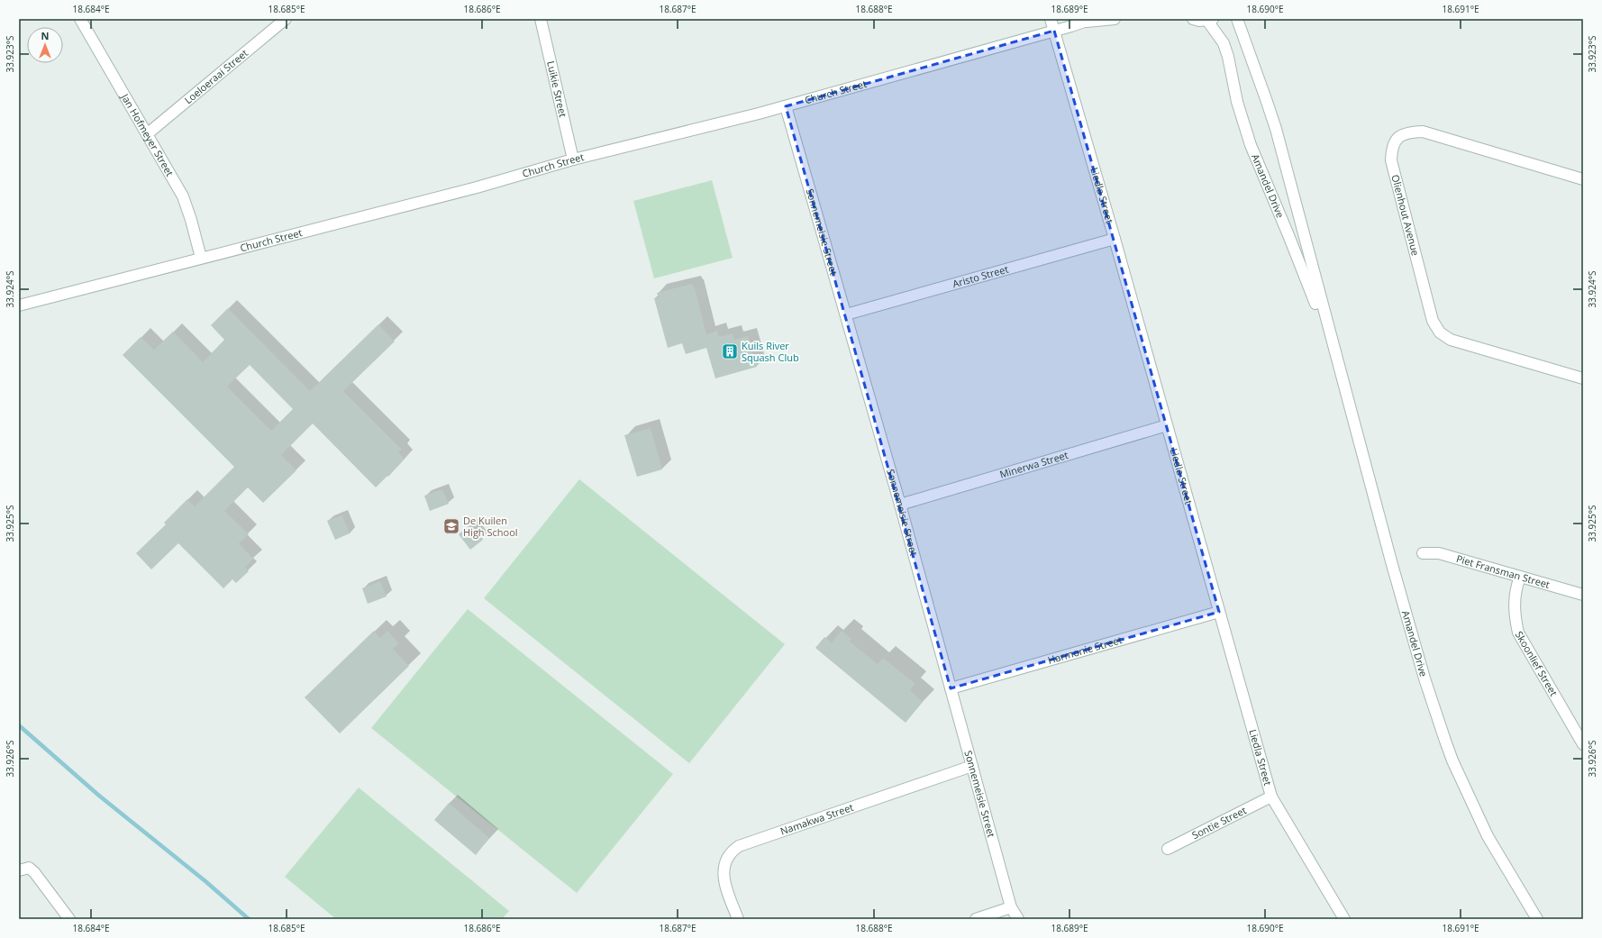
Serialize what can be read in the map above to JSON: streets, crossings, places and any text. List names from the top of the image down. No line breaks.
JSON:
{"streets":{"street":["Loeloeraai Street","Luikie Street","Church Street","Jan Hofmeyer Street","Amandel Drive","Liedla Street","Olienhout Avenue","Sonnemeisie Street","Aristo Street","Minerwa Street","Piet Fransman Street","Harmonie Street","Skoonlief Street","Namakwa Street","Sontie Street"]},"crossings":[["Loeloeraai Street","Jan Hofmeyer Street"],["Luikie Street","Church Street"],["Church Street","Jan Hofmeyer Street"],["Church Street","Liedla Street"],["Church Street","Sonnemeisie Street"],["Liedla Street","Aristo Street"],["Liedla Street","Minerwa Street"],["Liedla Street","Harmonie Street"],["Liedla Street","Sontie Street"],["Sonnemeisie Street","Aristo Street"],["Sonnemeisie Street","Minerwa Street"],["Sonnemeisie Street","Harmonie Street"],["Sonnemeisie Street","Namakwa Street"],["Piet Fransman Street","Skoonlief Street"]],"places":{"building":["Kuils River Squash Club"],"school or university":["De Kuilen High School"]},"north":"top","coordinates":["18.684°E","18.685°E","18.686°E","18.687°E","18.688°E","18.689°E","18.690°E","18.691°E","33.923°S","33.924°S","33.925°S","33.926°S"]}
